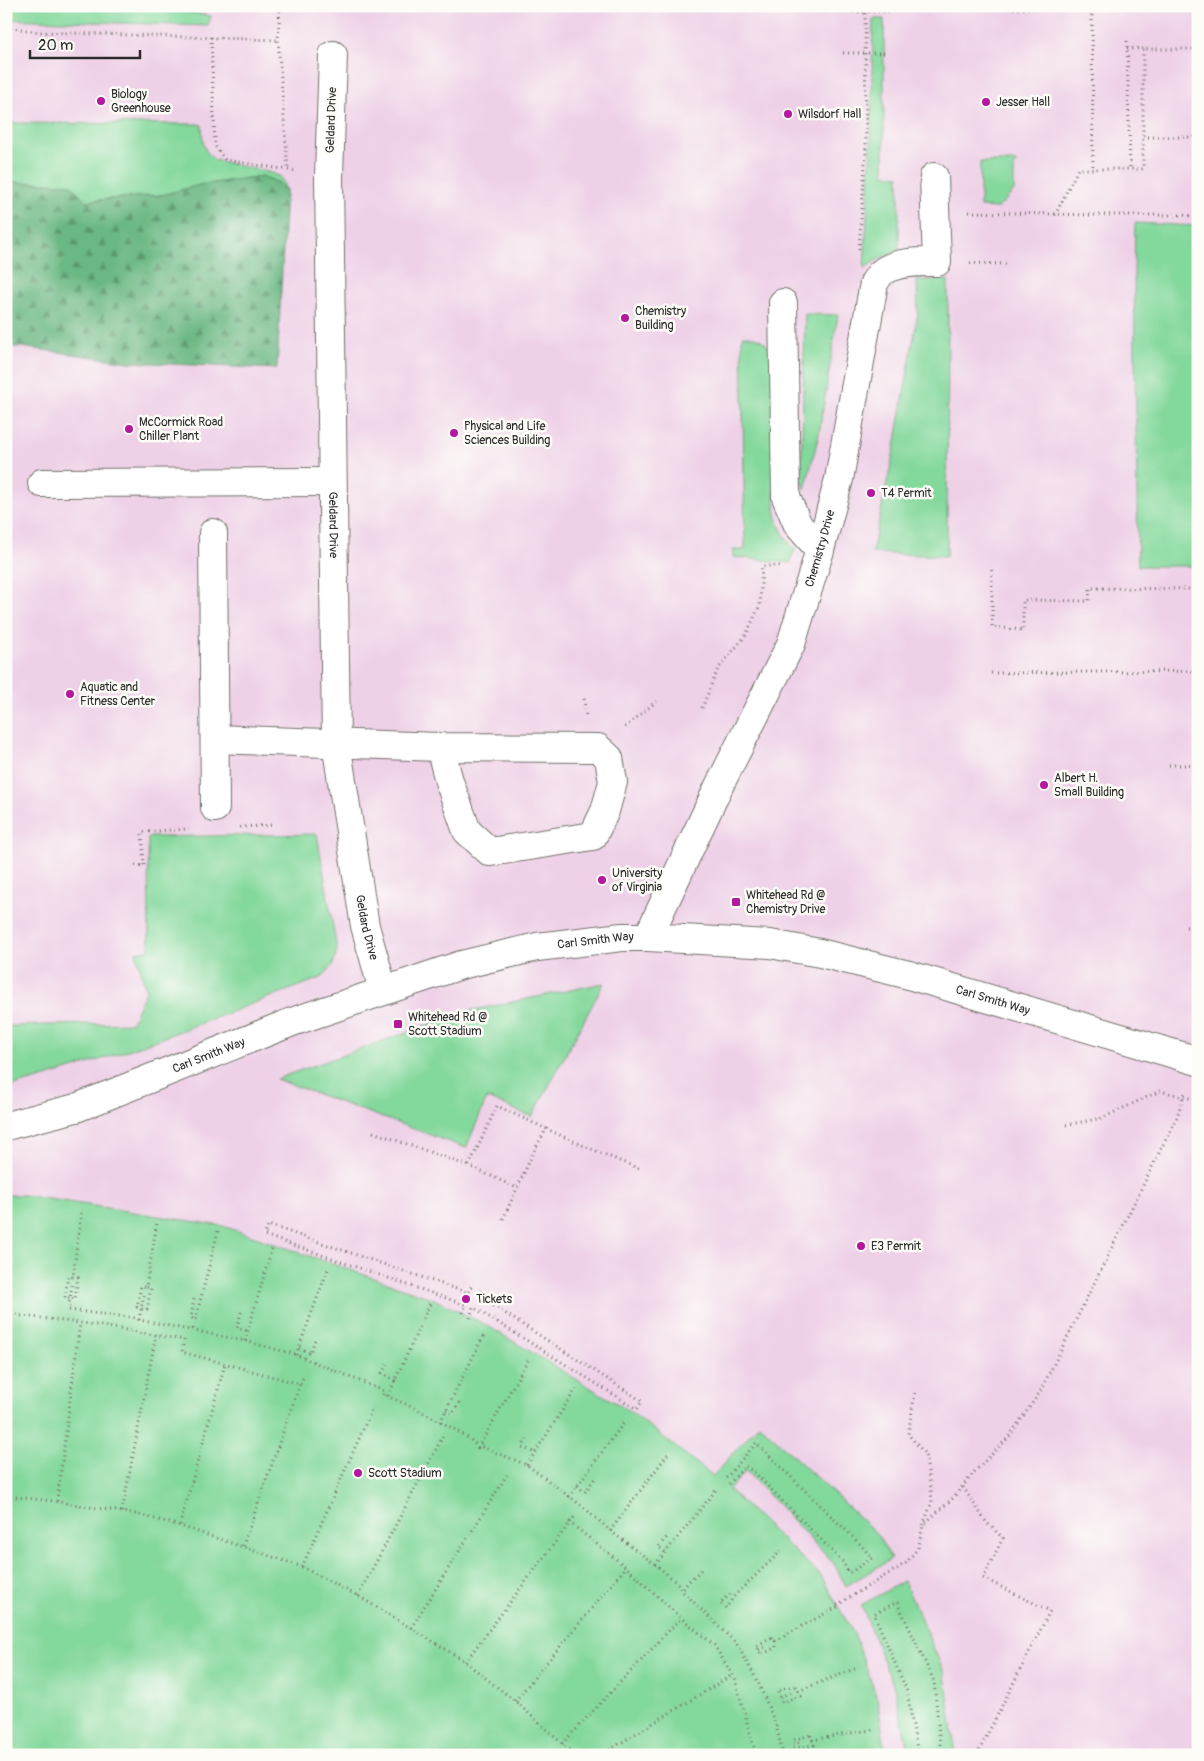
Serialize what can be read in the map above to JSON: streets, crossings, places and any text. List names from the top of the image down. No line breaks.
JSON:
{"streets":{"street":["Geldard Drive","Chemistry Drive","Carl Smith Way"]},"crossings":[["Geldard Drive","Carl Smith Way"],["Chemistry Drive","Carl Smith Way"]],"places":{"other":["Biology Greenhouse","Jesser Hall","Wilsdorf Hall","Chemistry Building","McCormick Road Chiller Plant","Physical and Life Sciences Building","T4 Permit","Aquatic and Fitness Center","Albert H. Small Building","University of Virginia","E3 Permit","Tickets","Scott Stadium"],"transit":["Whitehead Rd @ Chemistry Drive","Whitehead Rd @ Scott Stadium"]},"scale_bar":"20 m"}
